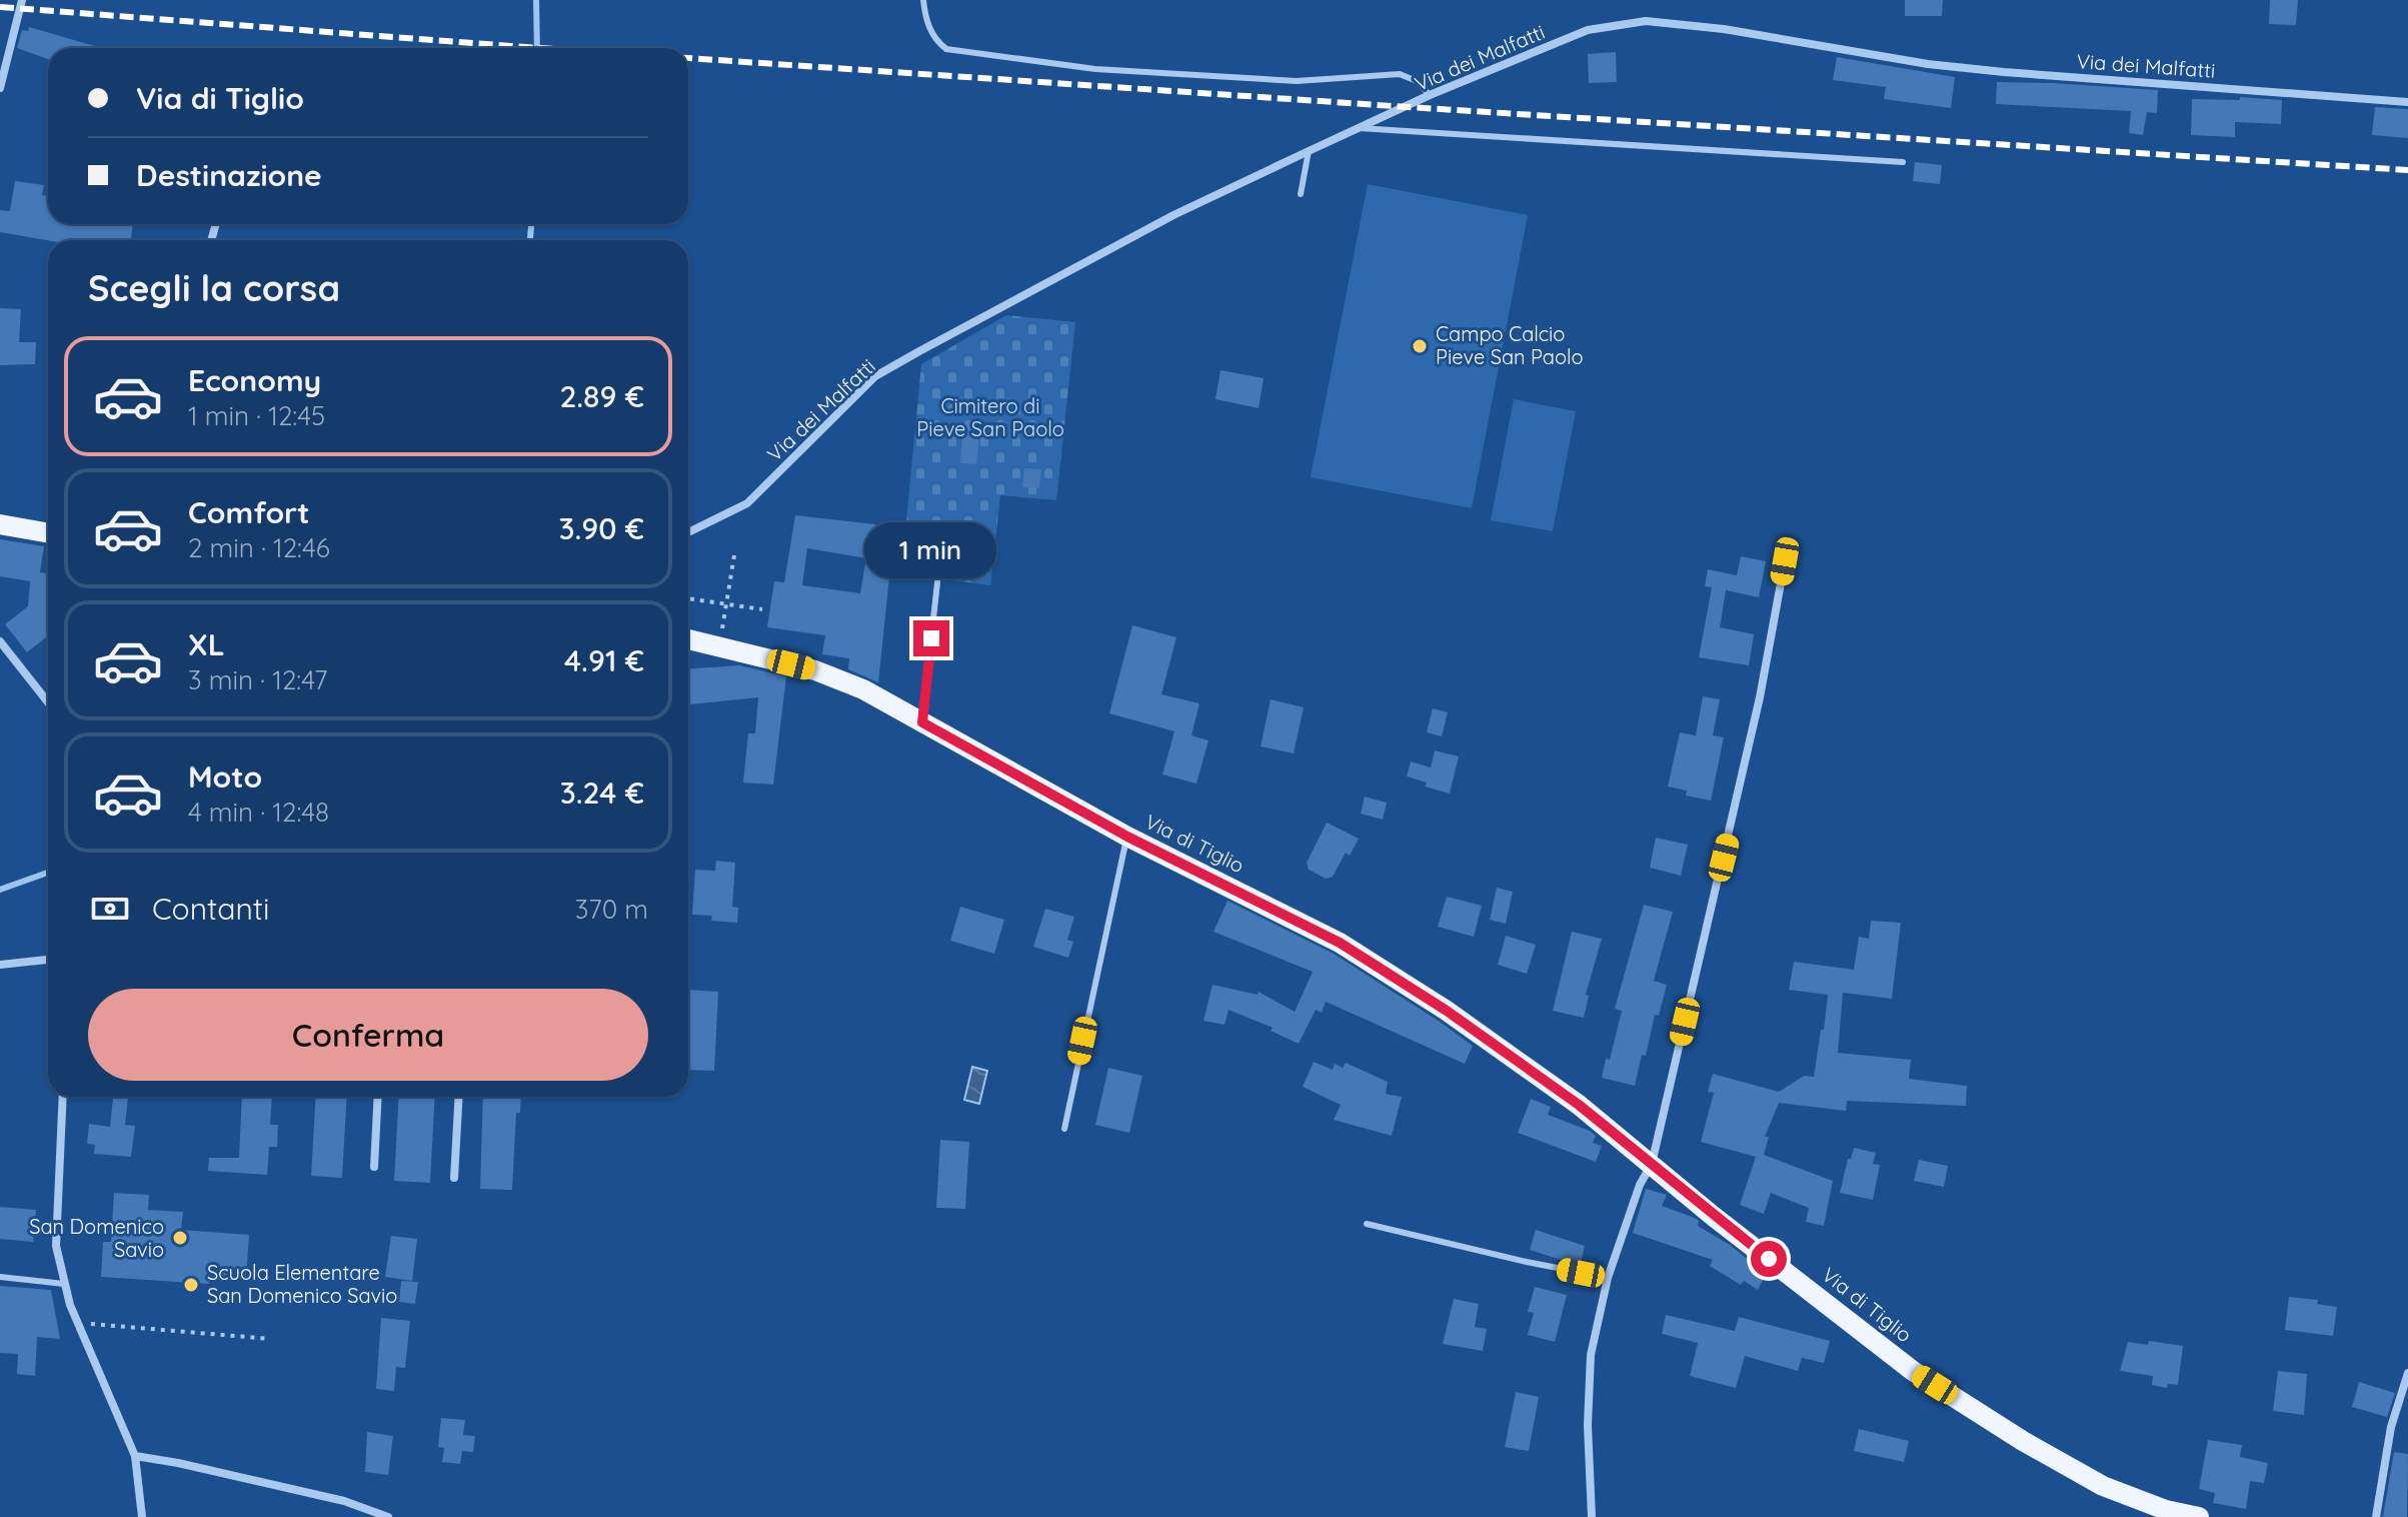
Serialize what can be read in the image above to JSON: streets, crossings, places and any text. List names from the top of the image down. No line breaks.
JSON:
{"streets":{"main road":["Via di Tiglio"],"street":["Via dei Malfatti"]},"parks":["Cimitero di Pieve San Paolo"],"places":["Campo Calcio Pieve San Paolo","San Domenico Savio","Scuola Elementare San Domenico Savio"],"page":{"banner":["Via di Tiglio","Destinazione"],"heading":"Scegli la corsa","list":[{"name":"Economy","note":"1 min · 12:45","value":"2.89 €"},{"name":"Comfort","note":"2 min · 12:46","value":"3.90 €"},{"name":"XL","note":"3 min · 12:47","value":"4.91 €"},{"name":"Moto","note":"4 min · 12:48","value":"3.24 €"}],"bubble":"1 min","pay":["Contanti","370 m"],"buttons":"Conferma"}}
